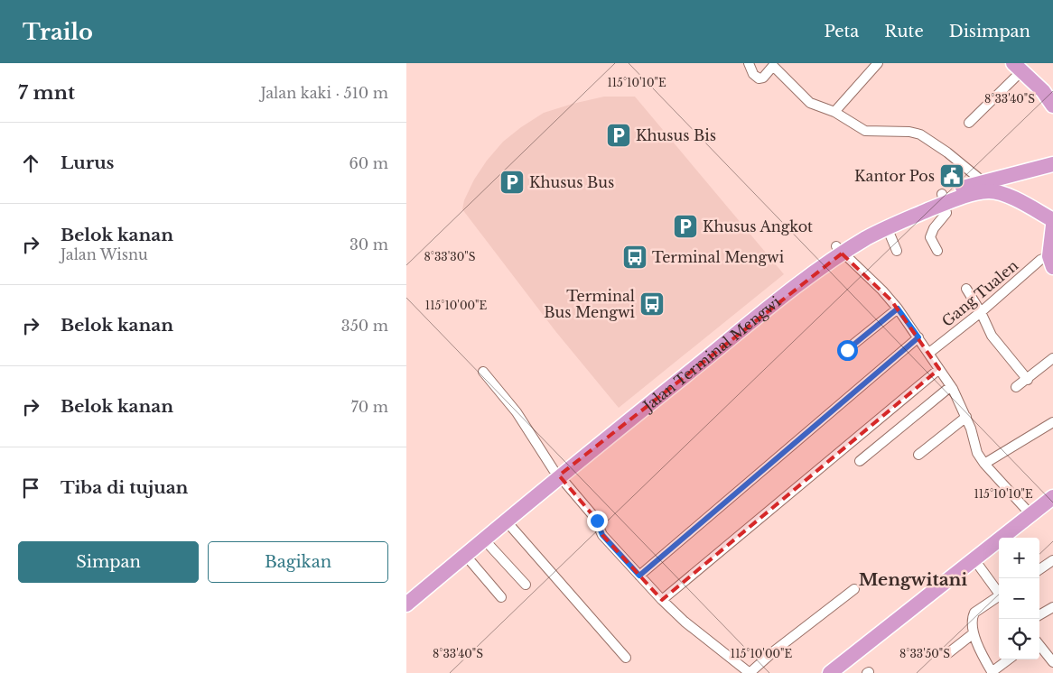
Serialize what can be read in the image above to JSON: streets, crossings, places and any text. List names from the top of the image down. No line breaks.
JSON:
{"streets":{"highway":["Jalan Terminal Mengwi"],"street":["Gang Tualen"]},"districts":["Mengwitani"],"places":{"parking":["Khusus Bis","Khusus Bus","Khusus Angkot"],"public building":["Kantor Pos"],"bus stop":["Terminal Mengwi","Terminal Bus Mengwi"]},"page":{"header":"Trailo","nav":["Peta","Rute","Disimpan"],"heading":["7 mnt","Jalan kaki · 510 m"],"list":[["Lurus","60 m"],["Belok kanan","Jalan Wisnu","30 m"],["Belok kanan","350 m"],["Belok kanan","70 m"],"Tiba di tujuan"],"buttons":["Simpan","Bagikan"],"map_buttons":["+","−"]},"coordinates":["115°10'10\"E","8°33'40\"S","8°33'30\"S","115°10'00\"E","8°33'50\"S"]}
